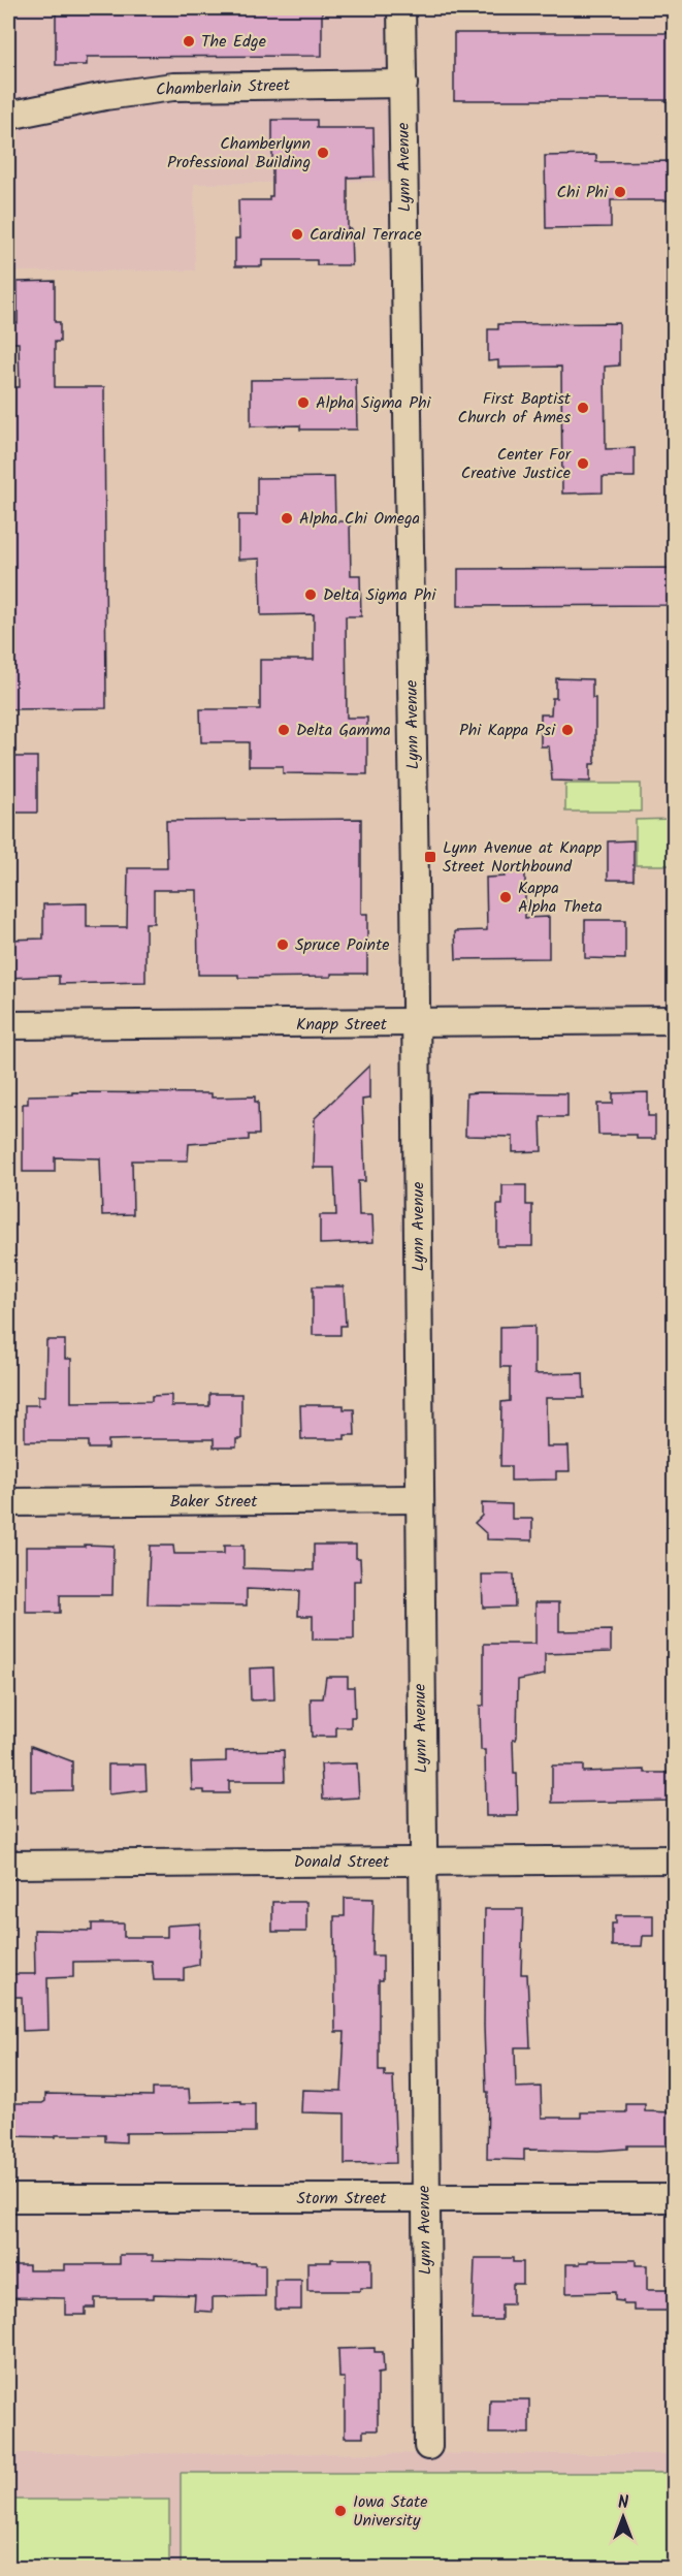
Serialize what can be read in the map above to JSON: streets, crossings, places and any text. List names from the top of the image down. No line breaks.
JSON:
{"streets":{"street":["Chamberlain Street","Lynn Avenue","Knapp Street","Baker Street","Donald Street","Storm Street"]},"crossings":[["Chamberlain Street","Lynn Avenue"],["Lynn Avenue","Knapp Street"],["Lynn Avenue","Baker Street"],["Lynn Avenue","Donald Street"],["Lynn Avenue","Storm Street"]],"places":{"other":["The Edge","Chamberlynn Professional Building","Chi Phi","Cardinal Terrace","Alpha Sigma Phi","First Baptist Church of Ames","Center For Creative Justice","Alpha Chi Omega","Delta Sigma Phi","Delta Gamma","Phi Kappa Psi","Kappa Alpha Theta","Spruce Pointe","Iowa State University"],"transit":["Lynn Avenue at Knapp Street Northbound"]},"north":"top"}
